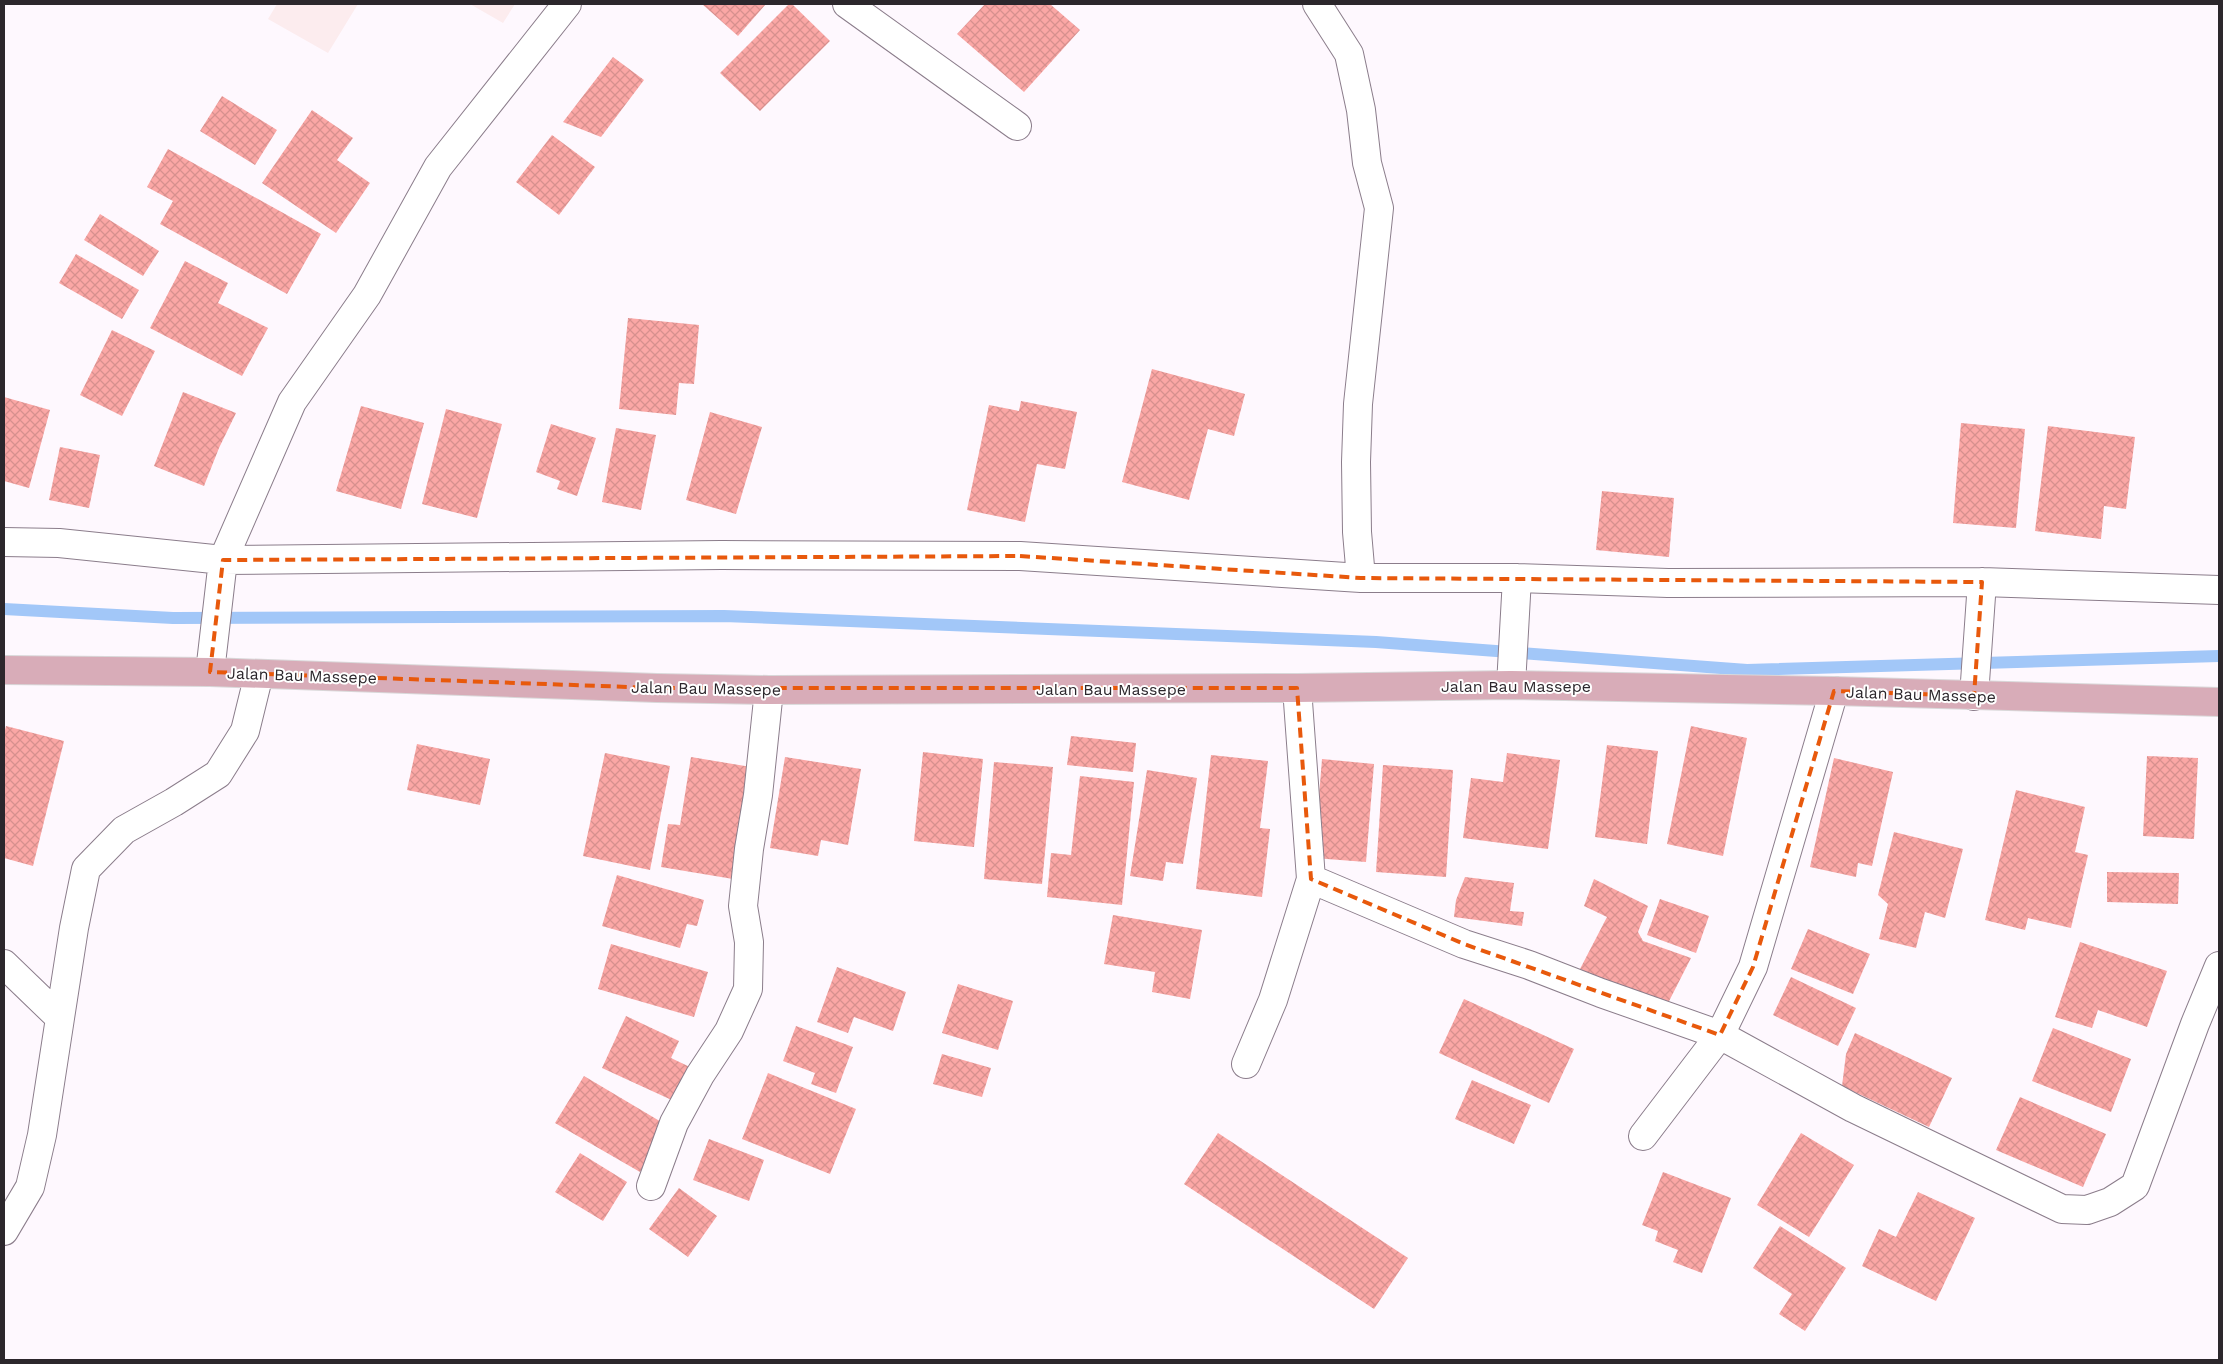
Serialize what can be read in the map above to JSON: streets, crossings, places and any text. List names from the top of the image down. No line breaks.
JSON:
{"streets":{"main road":["Jalan Bau Massepe"]}}
